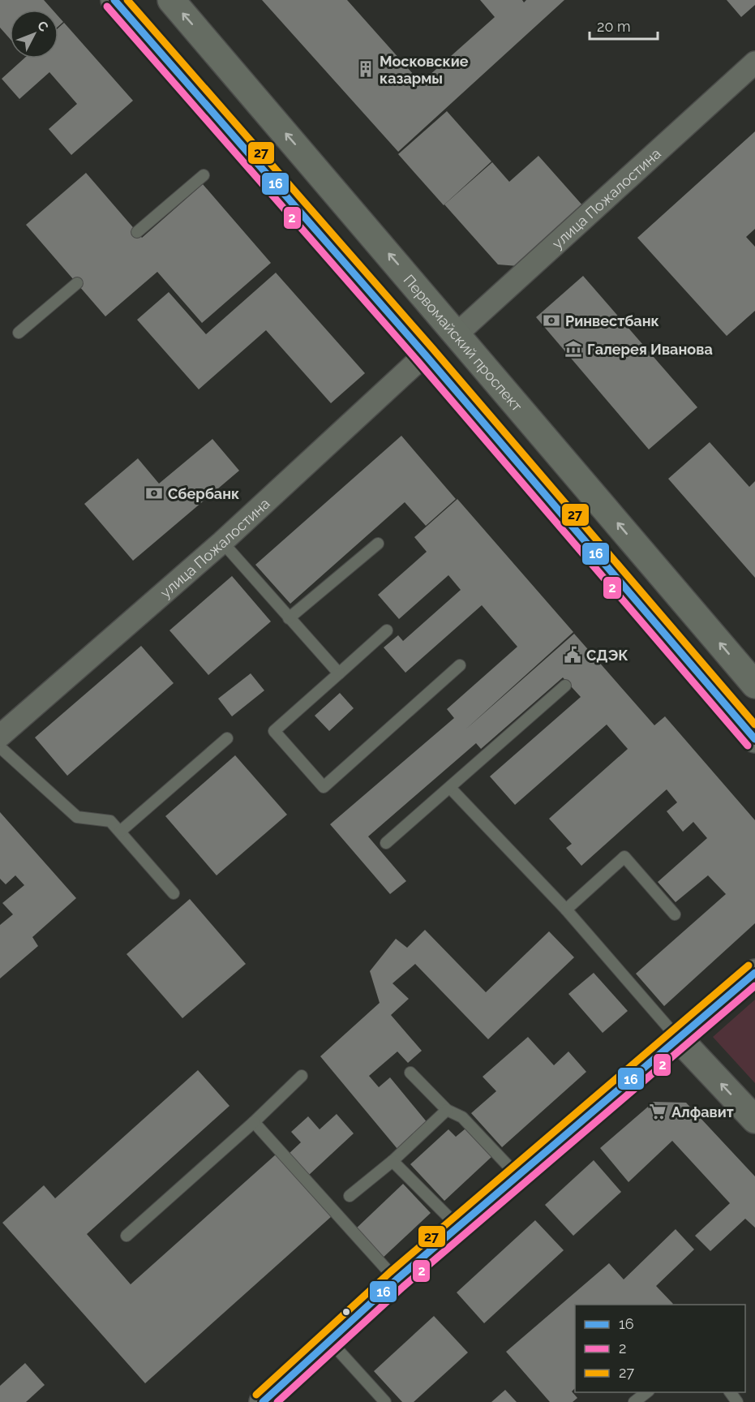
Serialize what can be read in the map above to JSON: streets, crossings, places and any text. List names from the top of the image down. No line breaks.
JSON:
{"streets":{"main road":["Первомайский проспект"],"street":["улица Пожалостина"]},"crossings":[["улица Пожалостина","Первомайский проспект"]],"places":{"building":["Московские казармы"],"bank":["Ринвестбанк","Сбербанк"],"museum":["Галерея Иванова"],"public building":["СДЭК"],"supermarket":["Алфавит"]},"lines":["transit line 16","transit line 27","transit line 2"],"legend":["16","2","27"],"scale_bar":"20 m","north":"top right"}
